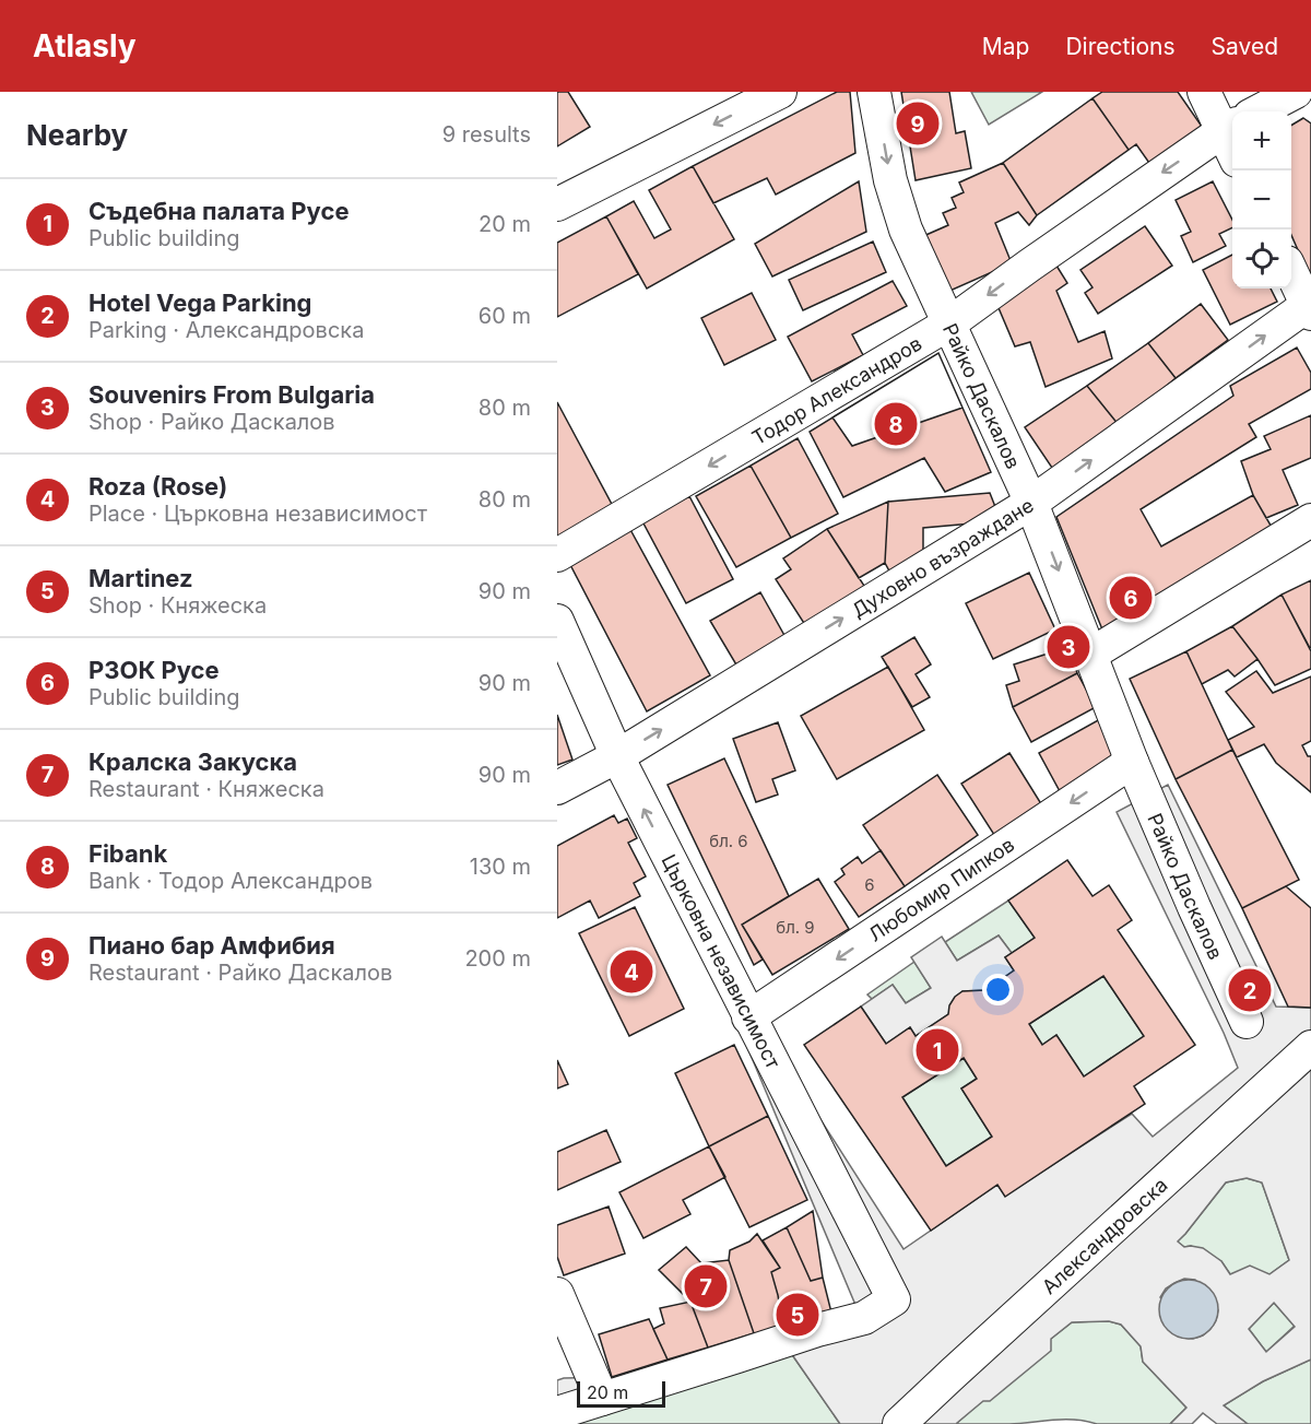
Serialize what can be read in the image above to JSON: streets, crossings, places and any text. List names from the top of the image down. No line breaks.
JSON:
{"streets":{"street":["Тодор Александров","Райко Даскалов","Духовно възраждане","Любомир Пипков","Църковна независимост","Александровска"]},"crossings":[["Тодор Александров","Райко Даскалов"],["Райко Даскалов","Духовно възраждане"],["Райко Даскалов","Любомир Пипков"],["Духовно възраждане","Църковна независимост"],["Любомир Пипков","Църковна независимост"]],"one_way":["Тодор Александров","Райко Даскалов","Любомир Пипков"],"house_numbers":["бл. 6","6","бл. 9"],"scale_bar":"20 m","page":{"header":"Atlasly","nav":["Map","Directions","Saved"],"heading":["Nearby","9 results"],"pins":["9","8","6","3","4","2","1","7","5"],"map_buttons":["+","−"],"list":[{"mark":"1","name":"Съдебна палата Русе","note":"Public building","value":"20 m"},{"mark":"2","name":"Hotel Vega Parking","note":"Parking · Александровска","value":"60 m"},{"mark":"3","name":"Souvenirs From Bulgaria","note":"Shop · Райко Даскалов","value":"80 m"},{"mark":"4","name":"Roza (Rose)","note":"Place · Църковна независимост","value":"80 m"},{"mark":"5","name":"Martinez","note":"Shop · Княжеска","value":"90 m"},{"mark":"6","name":"РЗОК Русе","note":"Public building","value":"90 m"},{"mark":"7","name":"Кралска Закуска","note":"Restaurant · Княжеска","value":"90 m"},{"mark":"8","name":"Fibank","note":"Bank · Тодор Александров","value":"130 m"},{"mark":"9","name":"Пиано бар Амфибия","note":"Restaurant · Райко Даскалов","value":"200 m"}],"scale":"20 m"}}
